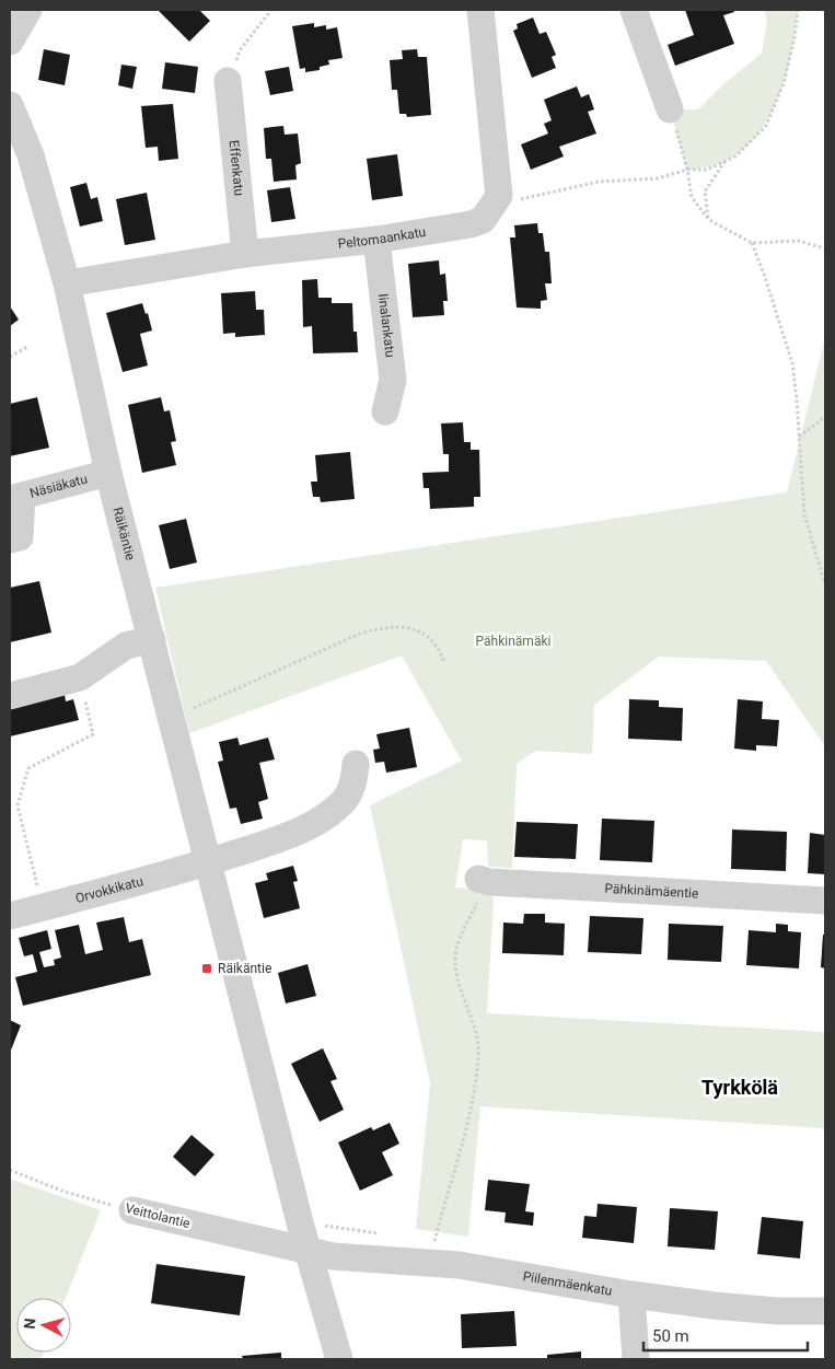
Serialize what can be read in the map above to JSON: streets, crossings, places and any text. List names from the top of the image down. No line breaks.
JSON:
{"streets":{"street":["Effenkatu","Peltomaankatu","Iinalankatu","Näsiäkatu","Räikäntie","Orvokkikatu","Pähkinämäentie","Veittolantie","Piilenmäenkatu"]},"crossings":[["Effenkatu","Peltomaankatu"],["Peltomaankatu","Iinalankatu"],["Peltomaankatu","Räikäntie"],["Näsiäkatu","Räikäntie"],["Räikäntie","Orvokkikatu"],["Räikäntie","Veittolantie"],["Räikäntie","Piilenmäenkatu"],["Veittolantie","Piilenmäenkatu"]],"districts":["Tyrkkölä"],"parks":["Pähkinämäki"],"places":{"transit":["Räikäntie"]},"scale_bar":"50 m","north":"left"}
